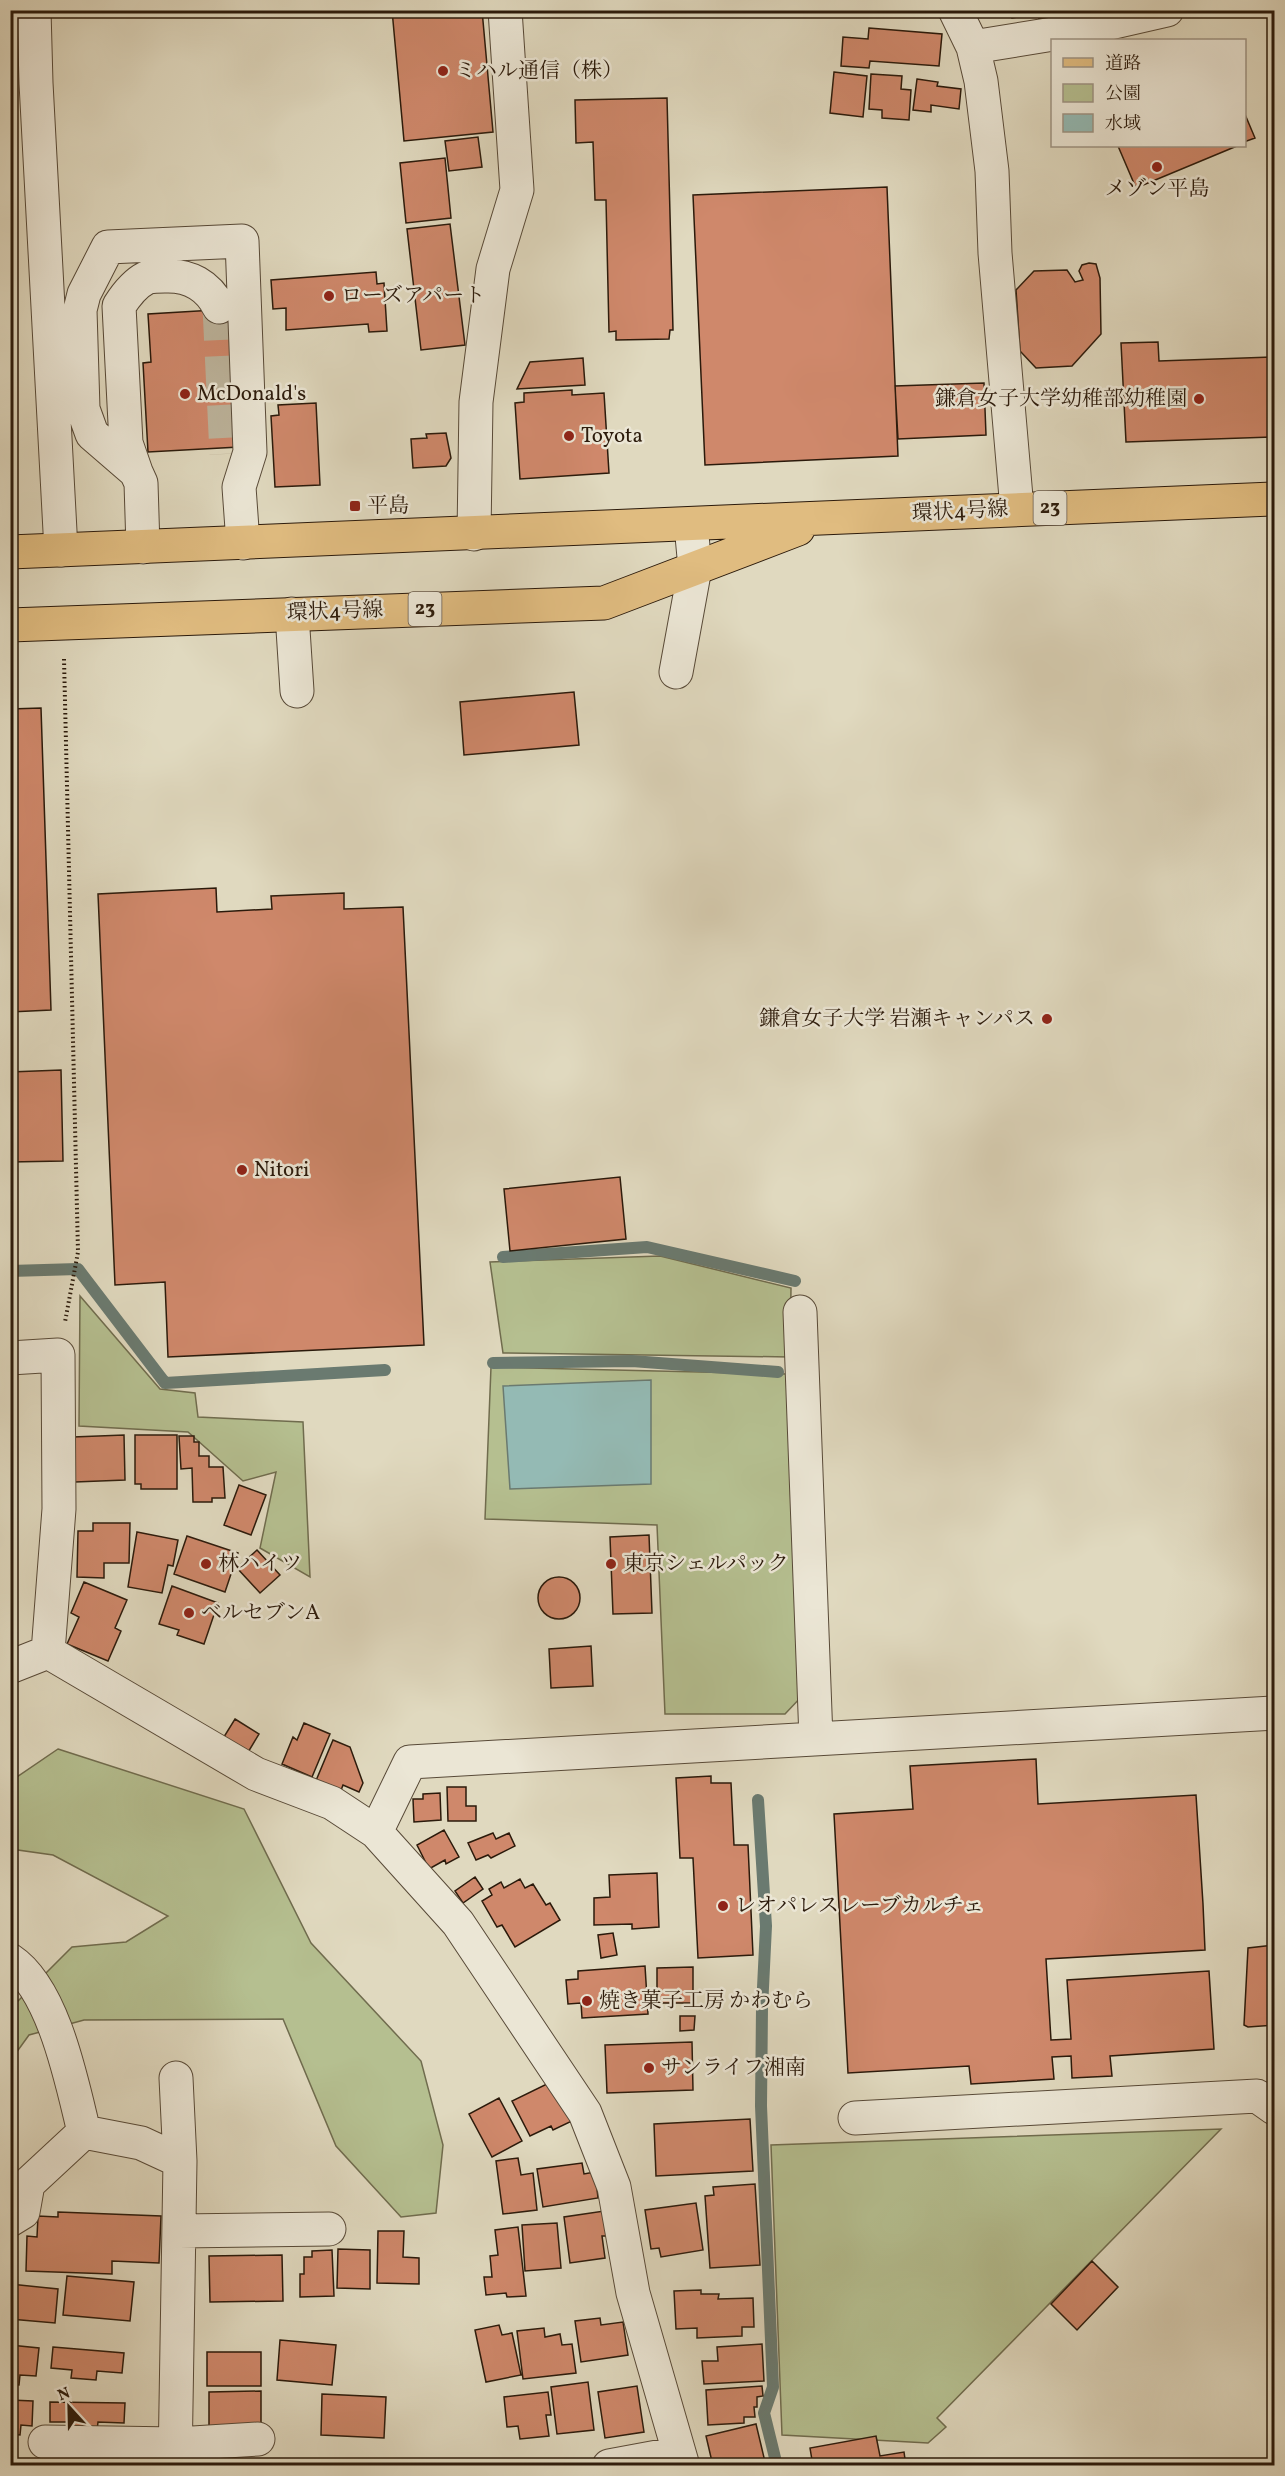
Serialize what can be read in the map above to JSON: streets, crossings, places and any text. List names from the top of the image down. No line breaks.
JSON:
{"streets":{"main road":["23","環状4号線"]},"places":{"other":["ミハル通信（株）","メゾン平島","ローズアパート","McDonald's","鎌倉女子大学幼稚部幼稚園","Toyota","鎌倉女子大学 岩瀬キャンパス","Nitori","林ハイツ","東京シェルパック","ベルセブンA","レオパレスレーブカルチェ","焼き菓子工房 かわむら","サンライフ湘南"],"transit":["平島"]},"legend":["道路","公園","水域"],"north":"top"}
